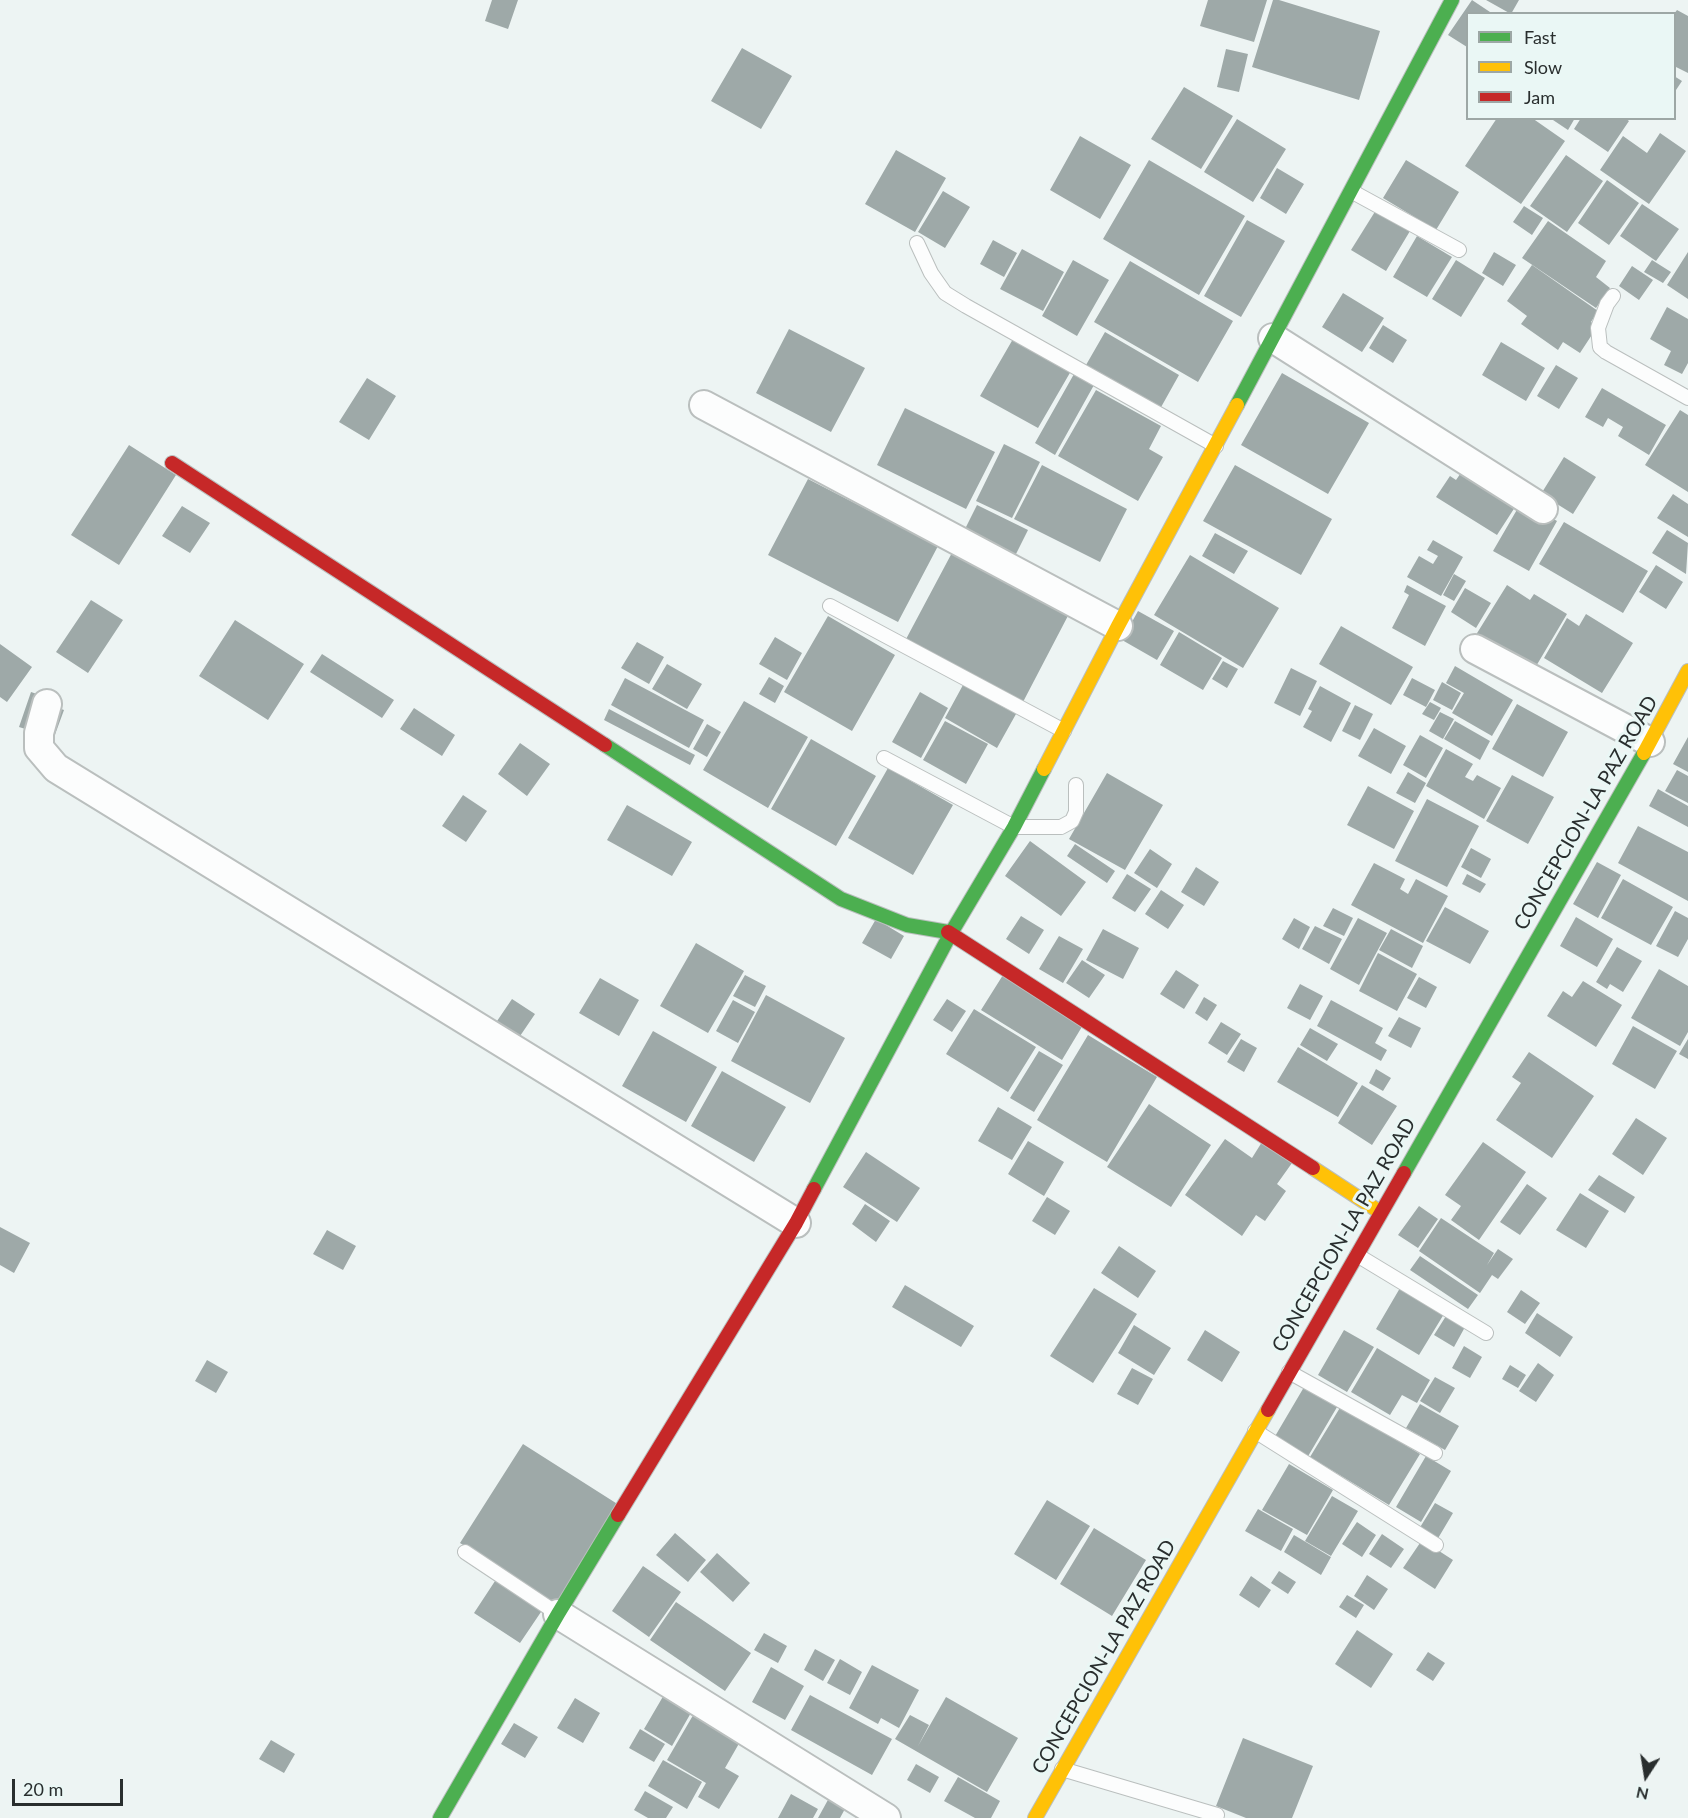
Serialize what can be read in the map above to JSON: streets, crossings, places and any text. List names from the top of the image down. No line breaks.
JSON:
{"streets":{"street":["CONCEPCION-LA PAZ ROAD"]},"legend":["Fast","Slow","Jam"],"scale_bar":"20 m","north":"bottom"}
